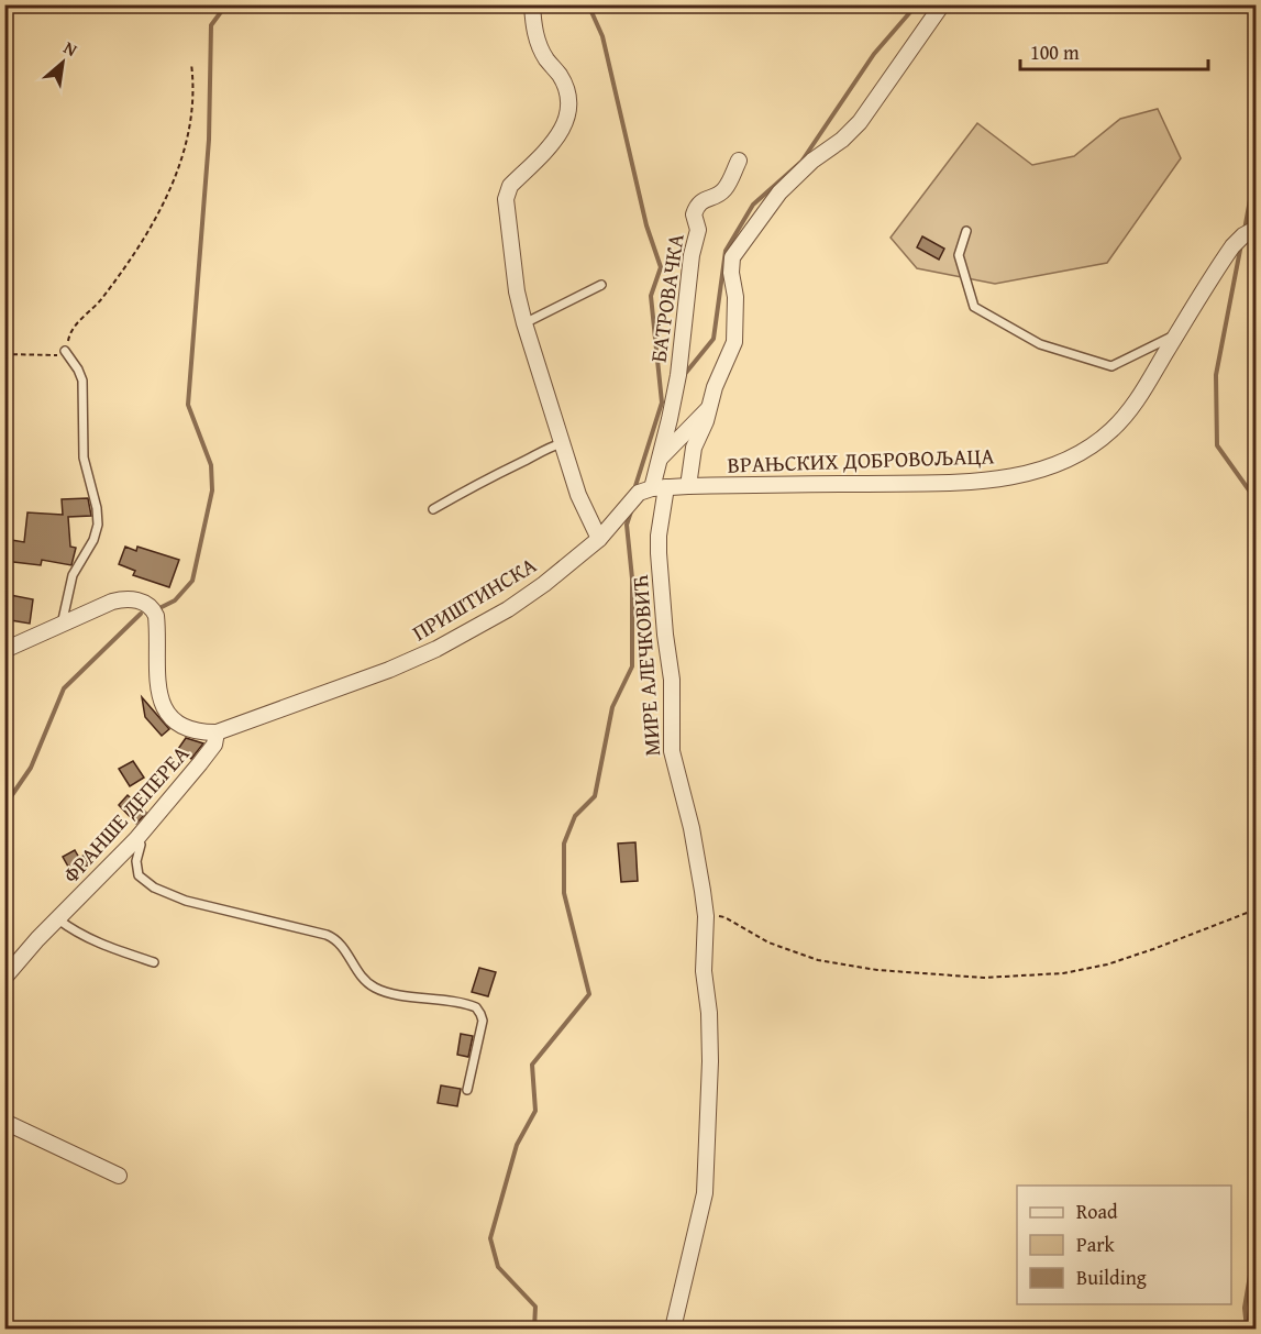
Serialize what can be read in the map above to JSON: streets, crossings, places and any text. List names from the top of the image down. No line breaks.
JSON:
{"streets":{"street":["БАТРОВАЧКА","ВРАЊСКИХ ДОБРОВОЉАЦА","ПРИШТИНСКА","МИРЕ АЛЕЧКОВИЋ","ФРАНШЕ ДЕПЕРЕА"]},"crossings":[["БАТРОВАЧКА","ВРАЊСКИХ ДОБРОВОЉАЦА"],["БАТРОВАЧКА","ПРИШТИНСКА"],["БАТРОВАЧКА","МИРЕ АЛЕЧКОВИЋ"],["ВРАЊСКИХ ДОБРОВОЉАЦА","ПРИШТИНСКА"],["ВРАЊСКИХ ДОБРОВОЉАЦА","МИРЕ АЛЕЧКОВИЋ"],["ПРИШТИНСКА","МИРЕ АЛЕЧКОВИЋ"],["ПРИШТИНСКА","ФРАНШЕ ДЕПЕРЕА"]],"legend":["Road","Park","Building"],"scale_bar":"100 m","north":"top right"}
